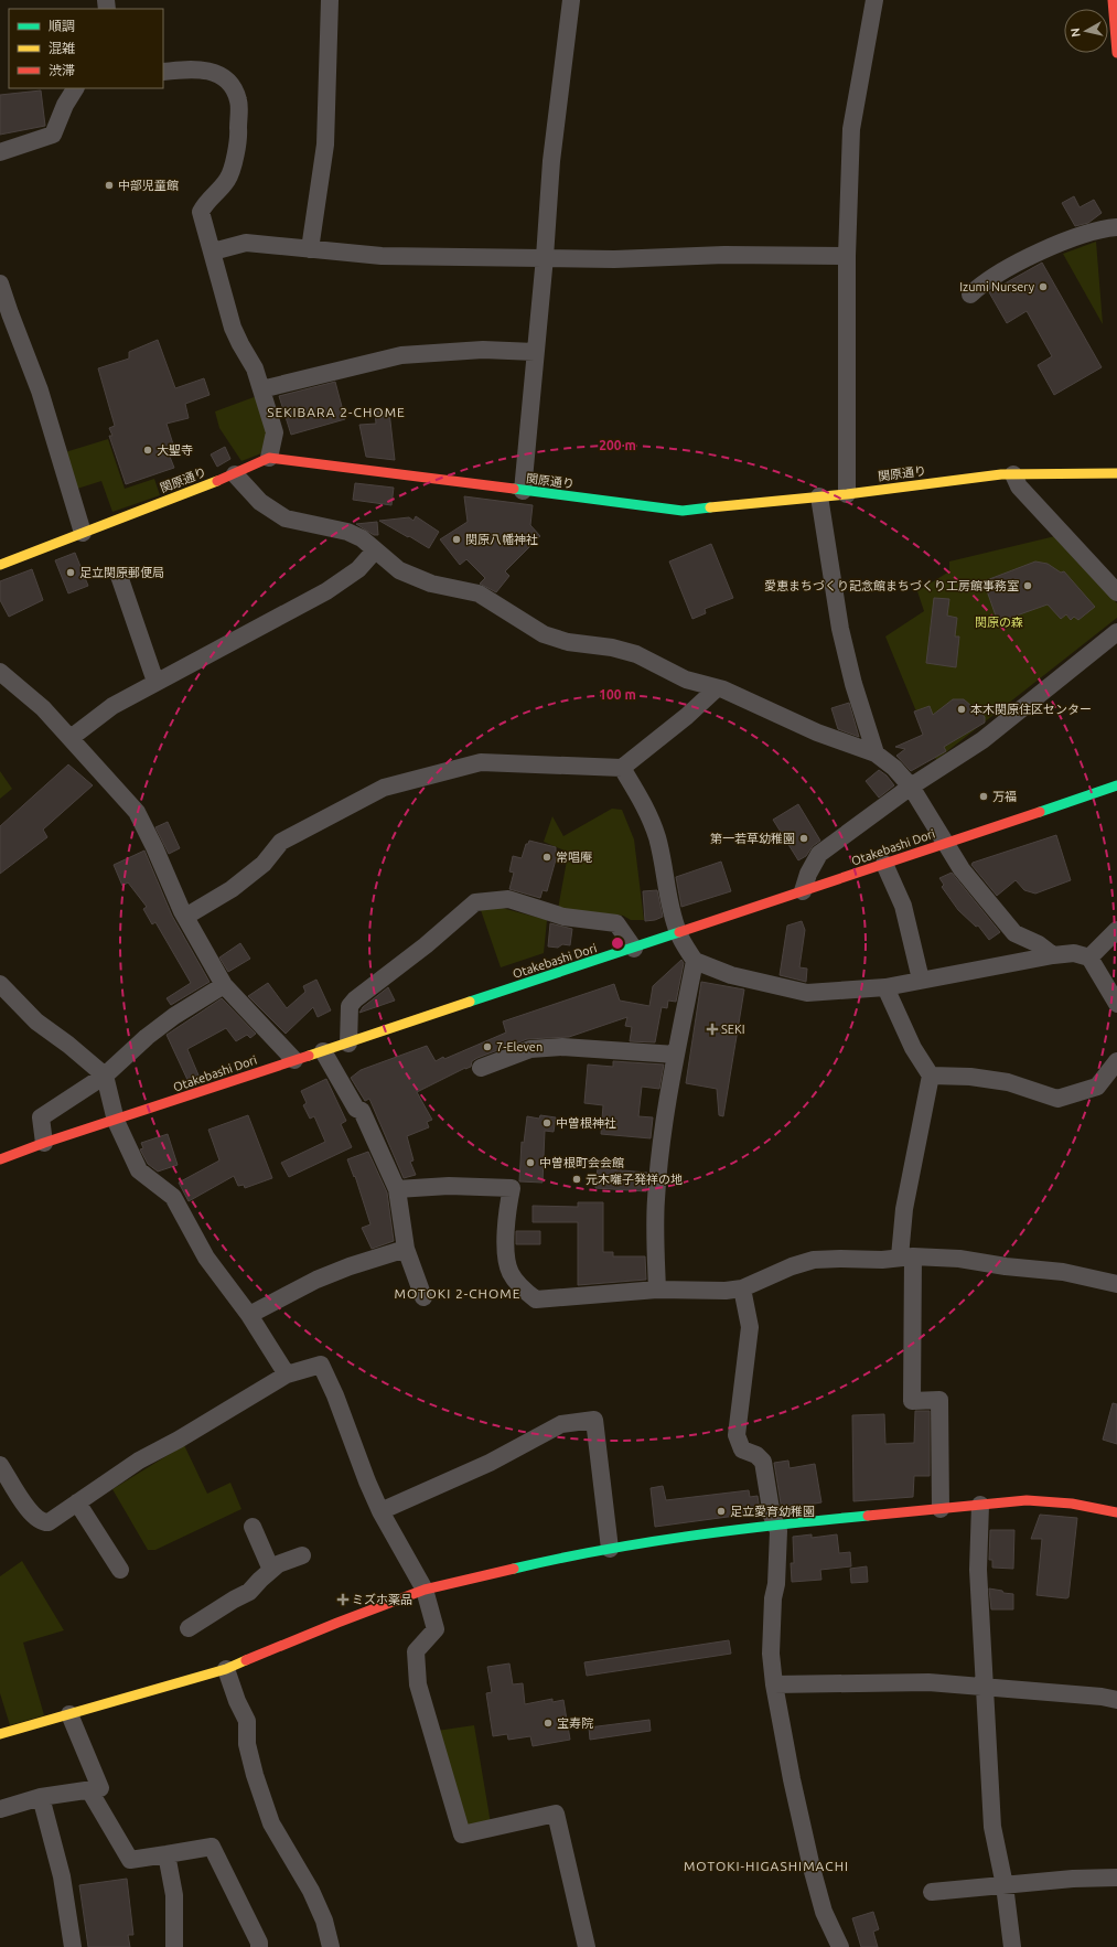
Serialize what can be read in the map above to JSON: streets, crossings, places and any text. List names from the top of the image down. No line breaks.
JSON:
{"streets":{"street":["関原通り","Otakebashi Dori"]},"districts":["SEKIBARA 2-CHOME","MOTOKI 2-CHOME","MOTOKI-HIGASHIMACHI"],"parks":["関原の森"],"places":{"other":["中部児童館","Izumi Nursery","大聖寺","関原八幡神社","足立関原郵便局","愛恵まちづくり記念館まちづくり工房館事務室","本木関原住区センター","万福","第一若草幼稚園","常唱庵","7-Eleven","中曽根神社","中曽根町会会館","元木囃子発祥の地","足立愛育幼稚園","宝寿院"],"health":["SEKI","ミズホ薬品"]},"legend":["順調","混雑","渋滞"],"north":"left","rings":["200 m","100 m"]}
